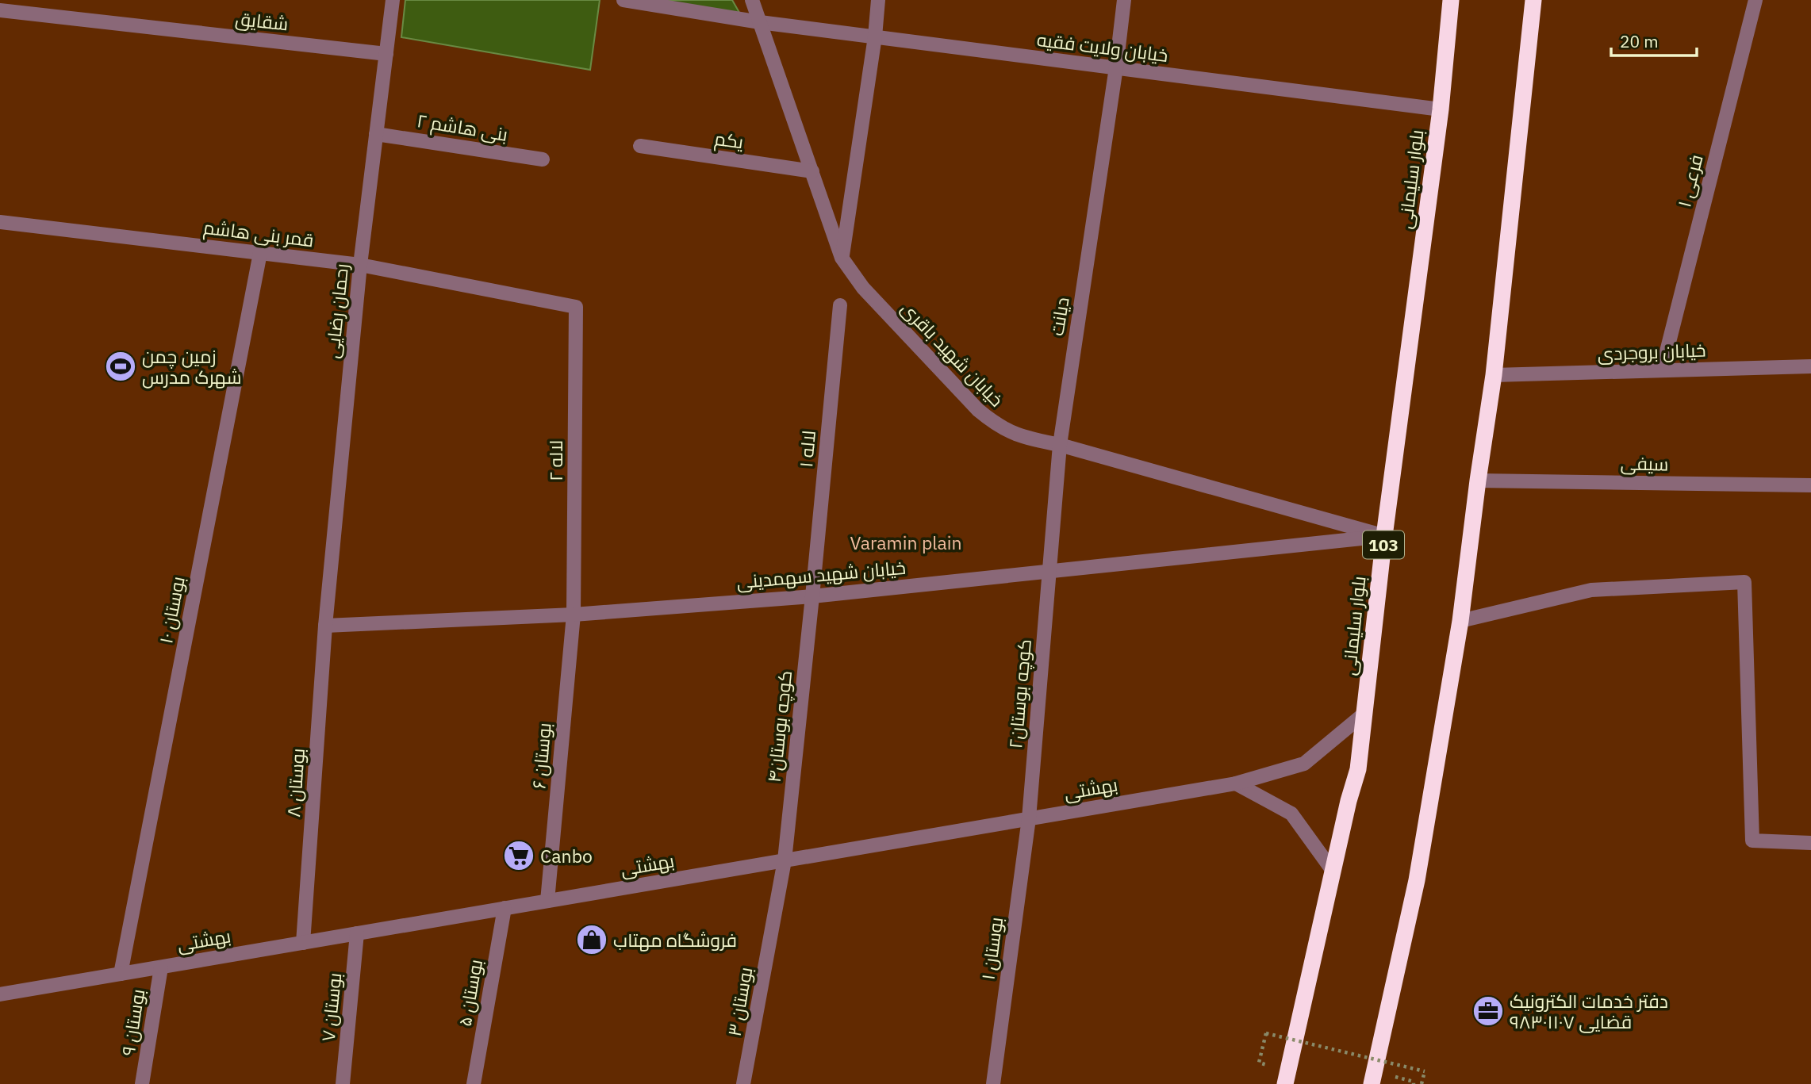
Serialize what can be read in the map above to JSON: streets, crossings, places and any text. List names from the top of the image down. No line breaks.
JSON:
{"streets":{"highway":["بلوار سلیمانی","103"],"street":["شقایق","خیابان ولایت فقیه","بنی هاشم ۲","یکم","فرعی ۱","قمر بنی هاشم","رحمان رضایی","دیانت","خیابان بروجردی","خیابان شهید باقری","لاله ۱","لاله ۲","سیفی","خیابان شهید سهمدینی","بوستان ۱۰","کوچه بوستان۲","کوچه بوستان۴","بوستان ۶","بوستان ۸","بهشتی","بوستان ۱","بوستان ۵","بوستان ۳","بوستان ۷","بوستان ۹"]},"crossings":[["شقایق","رحمان رضایی"],["خیابان ولایت فقیه","بلوار سلیمانی"],["خیابان ولایت فقیه","دیانت"],["خیابان ولایت فقیه","خیابان شهید باقری"],["بنی هاشم ۲","رحمان رضایی"],["یکم","خیابان شهید باقری"],["بلوار سلیمانی","خیابان شهید باقری"],["بلوار سلیمانی","خیابان شهید سهمدینی"],["بلوار سلیمانی","بهشتی"],["فرعی ۱","خیابان بروجردی"],["قمر بنی هاشم","رحمان رضایی"],["قمر بنی هاشم","لاله ۲"],["قمر بنی هاشم","بوستان ۱۰"],["رحمان رضایی","خیابان شهید سهمدینی"],["رحمان رضایی","بوستان ۸"],["دیانت","خیابان شهید باقری"],["دیانت","خیابان شهید سهمدینی"],["دیانت","کوچه بوستان۲"],["خیابان شهید باقری","خیابان شهید سهمدینی"],["لاله ۱","خیابان شهید سهمدینی"],["لاله ۱","کوچه بوستان۴"],["لاله ۲","خیابان شهید سهمدینی"],["لاله ۲","بوستان ۶"],["خیابان شهید سهمدینی","کوچه بوستان۲"],["خیابان شهید سهمدینی","کوچه بوستان۴"],["خیابان شهید سهمدینی","بوستان ۶"],["خیابان شهید سهمدینی","بوستان ۸"],["بوستان ۱۰","بهشتی"],["کوچه بوستان۲","بهشتی"],["کوچه بوستان۲","بوستان ۱"],["کوچه بوستان۴","بهشتی"],["کوچه بوستان۴","بوستان ۳"],["بوستان ۶","بهشتی"],["بوستان ۸","بهشتی"],["بهشتی","بوستان ۱"],["بهشتی","بوستان ۵"],["بهشتی","بوستان ۳"],["بهشتی","بوستان ۷"],["بهشتی","بوستان ۹"]],"parks":["Varamin plain"],"places":{"sports":["زمین چمن شهرک مدرس"],"supermarket":["Canbo"],"shop":["فروشگاه مهتاب"],"office":["دفتر خدمات الکترونیک قضایی ۹۸۳۰۱۱۰۷"]},"scale_bar":"20 m"}
